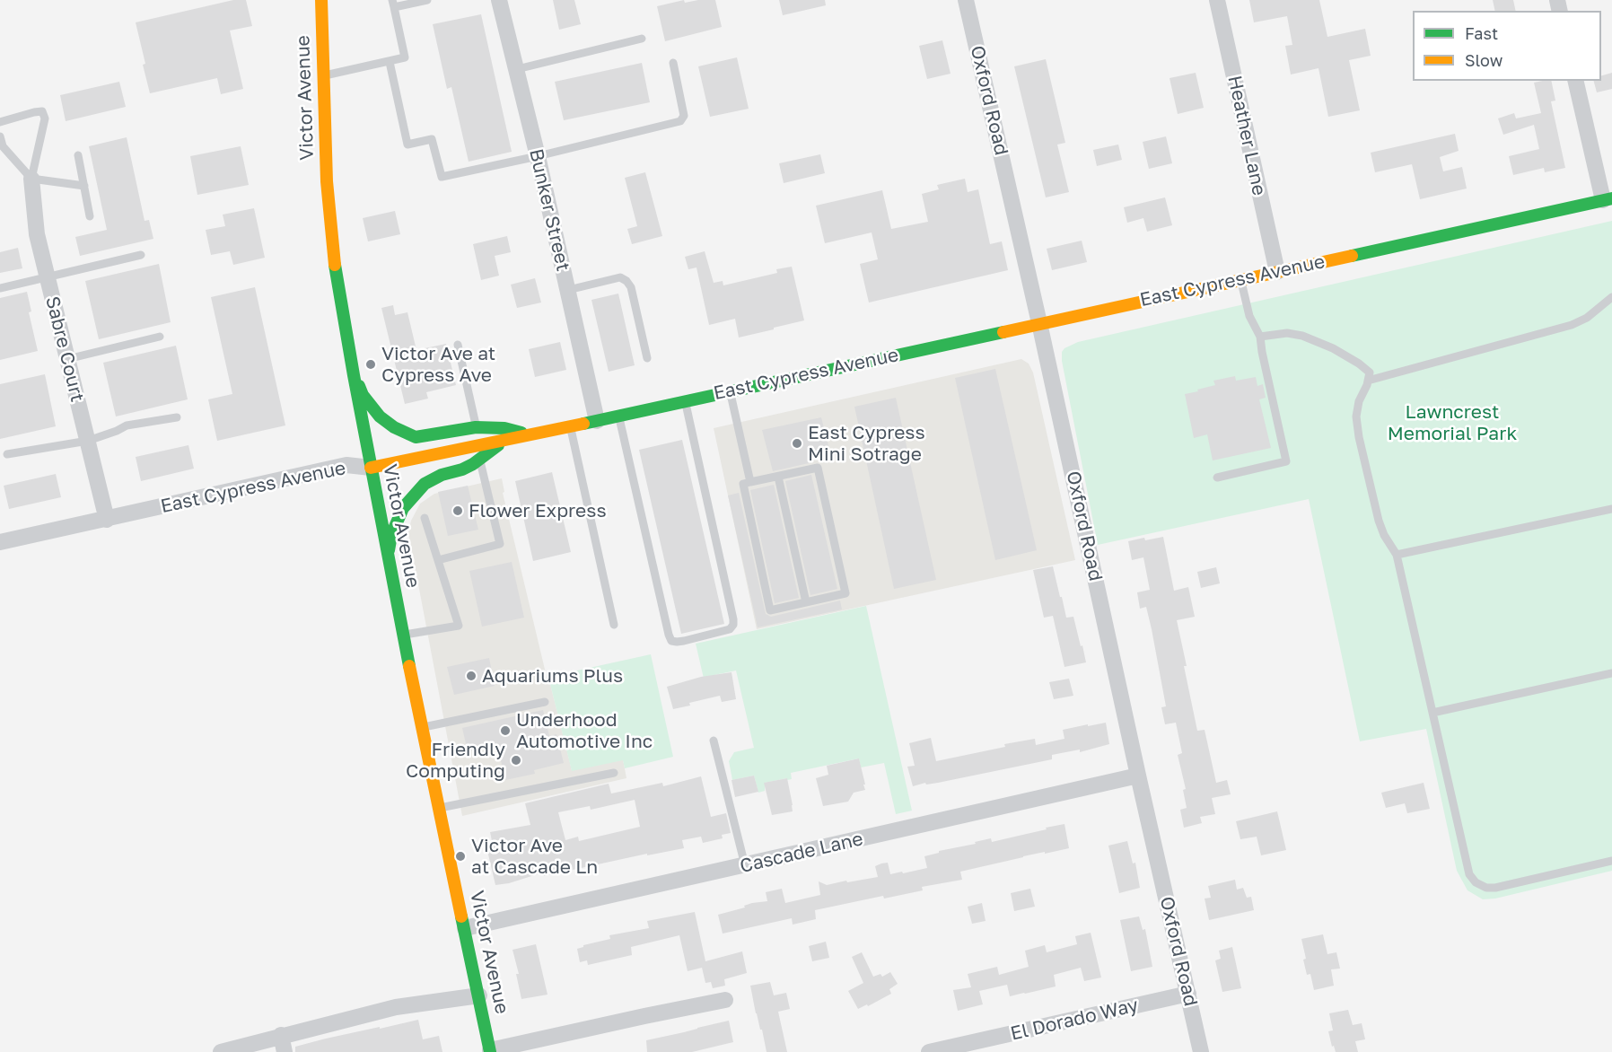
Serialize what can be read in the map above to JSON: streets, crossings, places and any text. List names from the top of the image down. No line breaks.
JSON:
{"streets":{"main road":["Victor Avenue","East Cypress Avenue"],"street":["Oxford Road","Heather Lane","Bunker Street","Sabre Court","Cascade Lane","El Dorado Way"]},"crossings":[["Victor Avenue","East Cypress Avenue"],["Victor Avenue","Cascade Lane"],["Oxford Road","East Cypress Avenue"],["Oxford Road","Cascade Lane"],["Oxford Road","El Dorado Way"],["Heather Lane","East Cypress Avenue"],["Bunker Street","East Cypress Avenue"],["East Cypress Avenue","Sabre Court"]],"parks":["Lawncrest Memorial Park"],"places":["Victor Ave at Cypress Ave","East Cypress Mini Sotrage","Flower Express","Aquariums Plus","Underhood Automotive Inc","Friendly Computing","Victor Ave at Cascade Ln"],"legend":["Fast","Slow"]}
